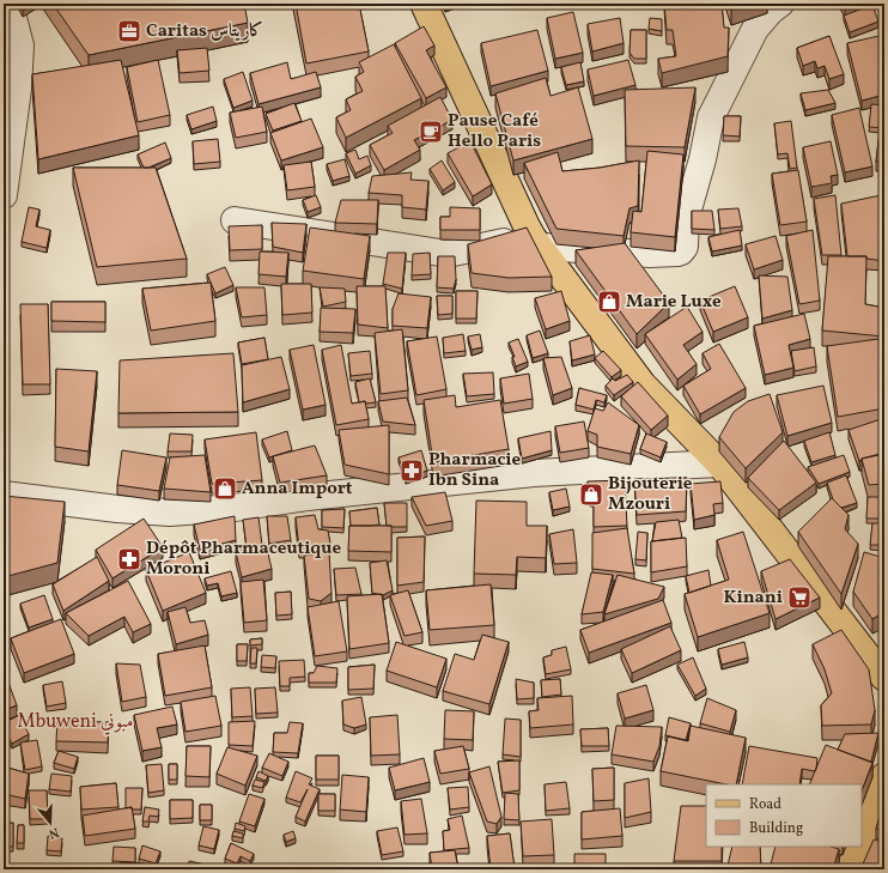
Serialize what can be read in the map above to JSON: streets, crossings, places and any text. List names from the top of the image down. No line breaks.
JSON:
{"districts":["Mbuweni مبوني"],"places":{"office":["Caritas كاريتاس"],"cafe":["Pause Café Hello Paris"],"shop":["Marie Luxe","Anna Import","Bijouterie Mzouri"],"pharmacy":["Pharmacie Ibn Sina","Dépôt Pharmaceutique Moroni"],"supermarket":["Kinani"]},"legend":["Road","Building"],"north":"bottom"}
